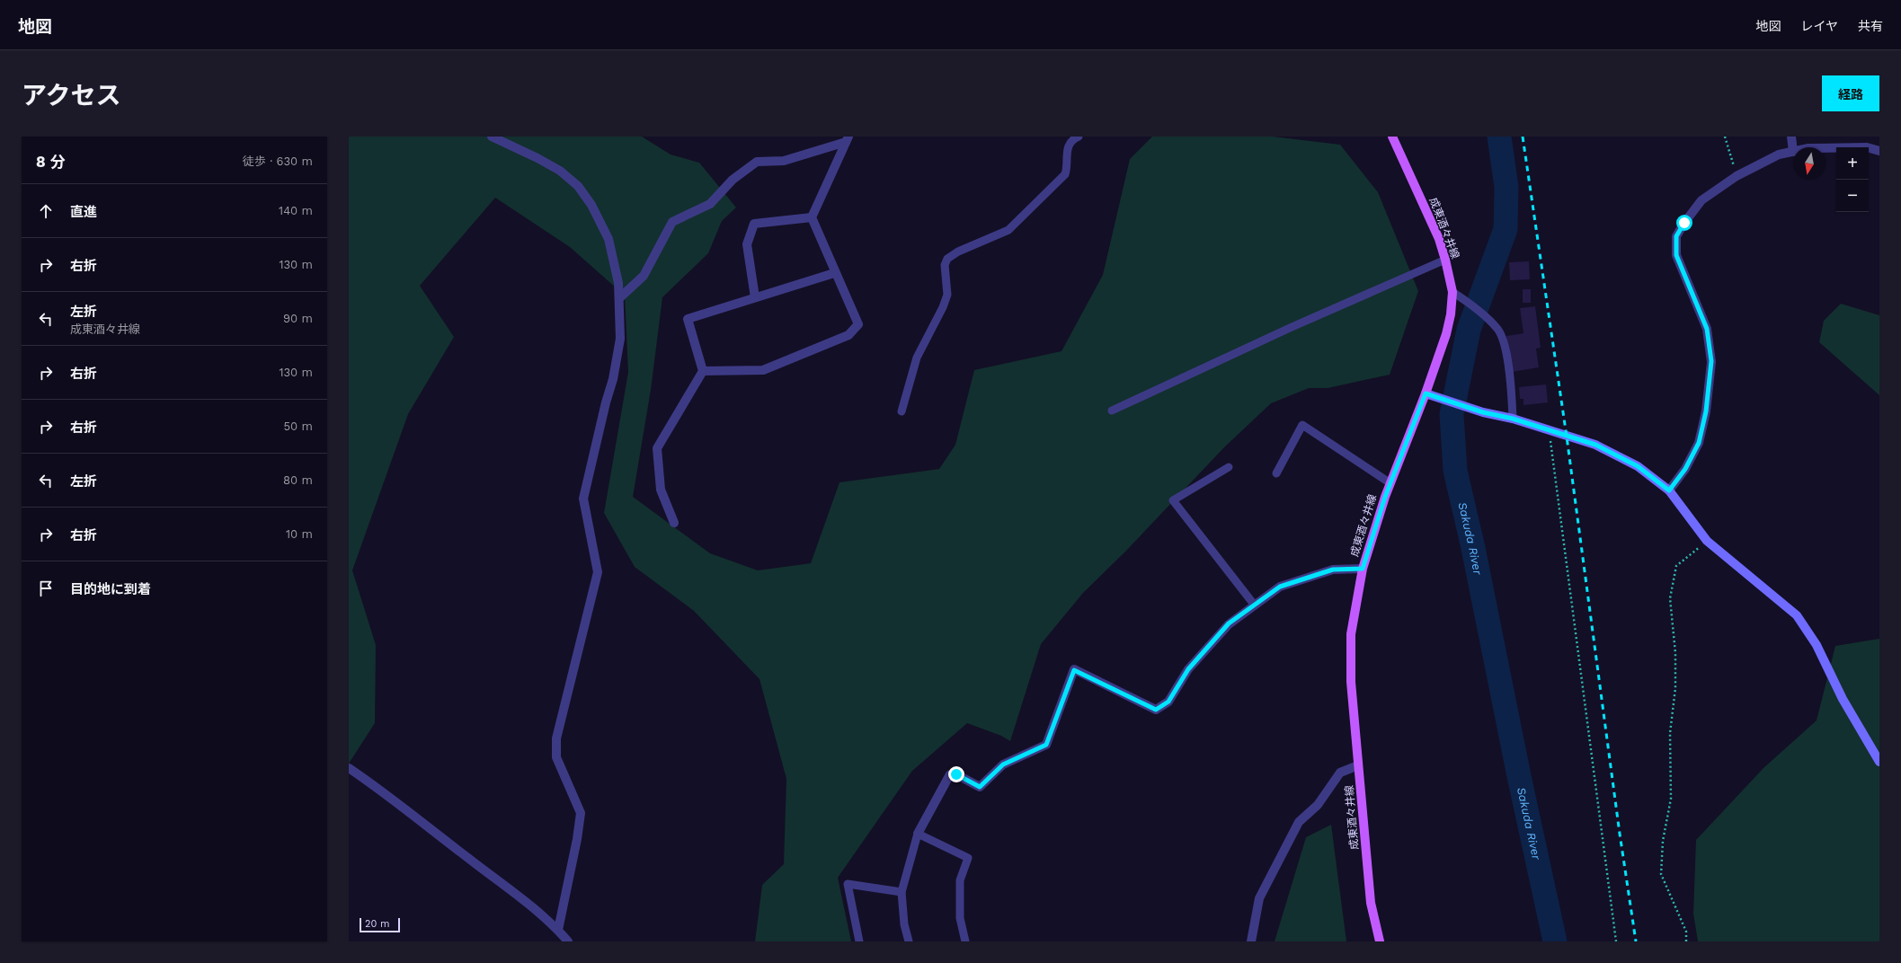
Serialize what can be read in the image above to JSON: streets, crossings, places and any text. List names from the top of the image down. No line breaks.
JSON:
{"streets":{"main road":["成東酒々井線"]},"water":["Sakuda River"],"scale_bar":"20 m","north":"bottom","page":{"header":"地図","nav":["地図","レイヤ","共有"],"title":"アクセス","buttons":"経路","heading":["8 分","徒歩 · 630 m"],"map_buttons":["+","−"],"list":[["直進","140 m"],["右折","130 m"],["左折","成東酒々井線","90 m"],["右折","130 m"],["右折","50 m"],["左折","80 m"],["右折","10 m"],"目的地に到着"],"scale":"20 m"}}
